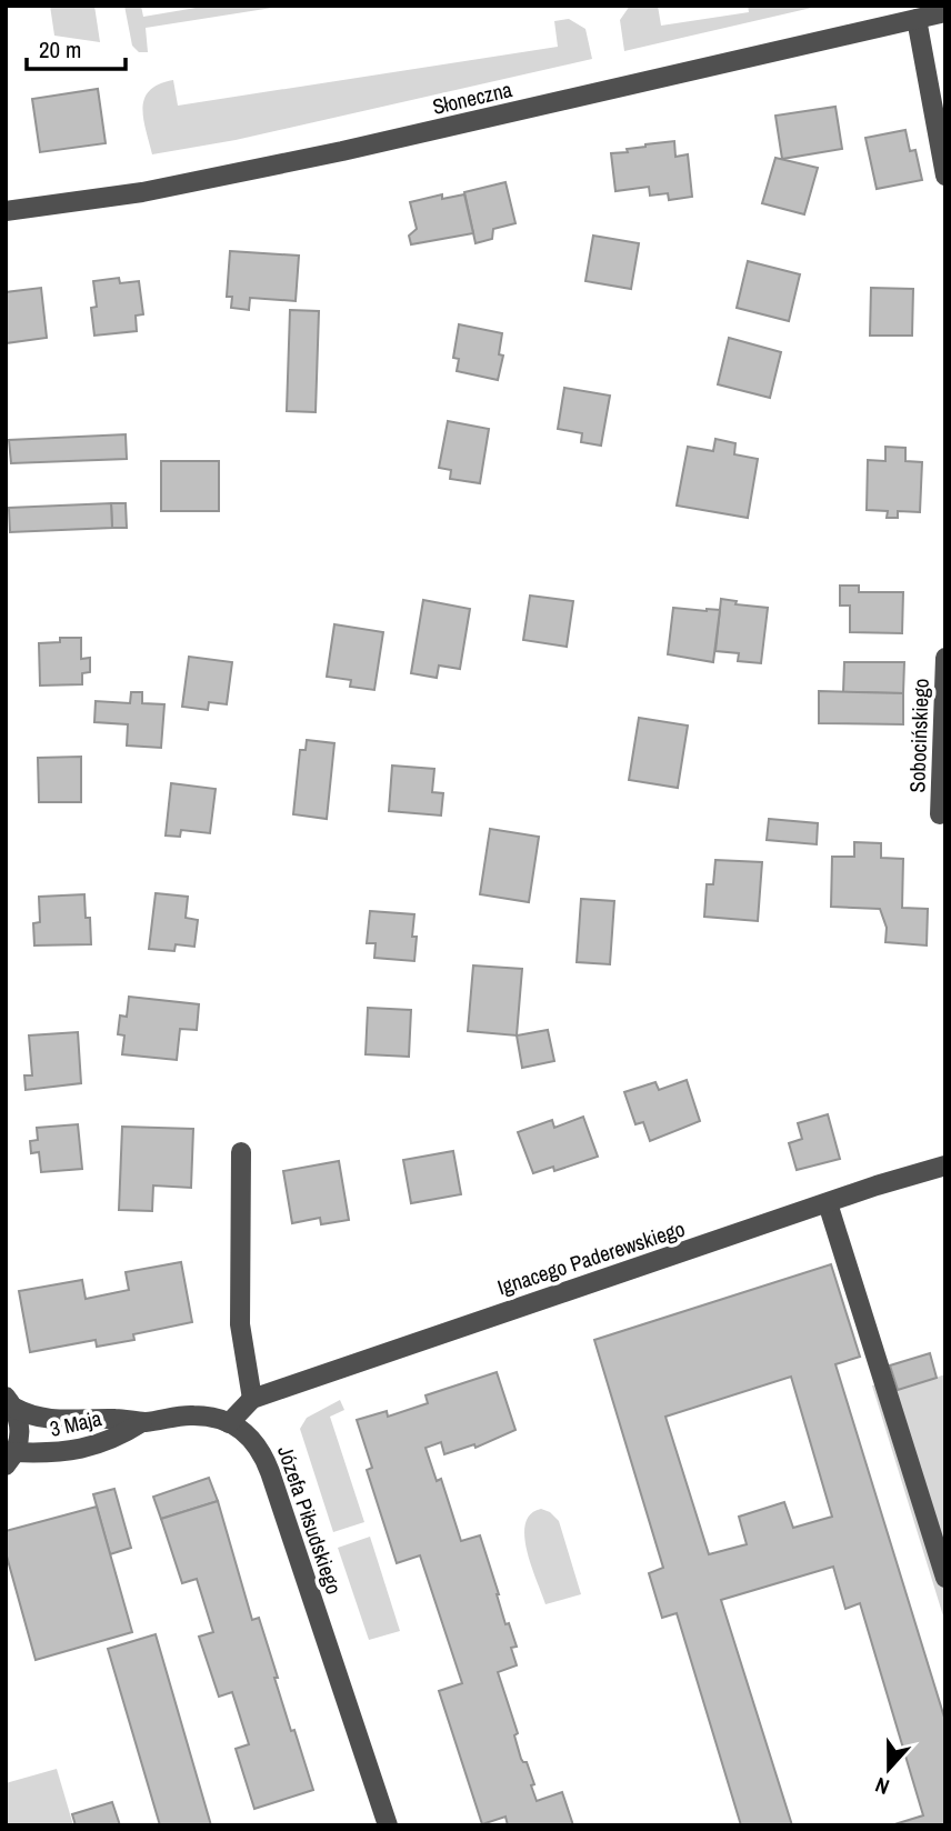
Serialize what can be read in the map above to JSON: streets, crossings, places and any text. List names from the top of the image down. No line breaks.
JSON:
{"streets":{"street":["Słoneczna","Sobocińskiego","Ignacego Paderewskiego","3 Maja","Józefa Piłsudskiego"]},"crossings":[["3 Maja","Józefa Piłsudskiego"]],"scale_bar":"20 m","north":"bottom"}
